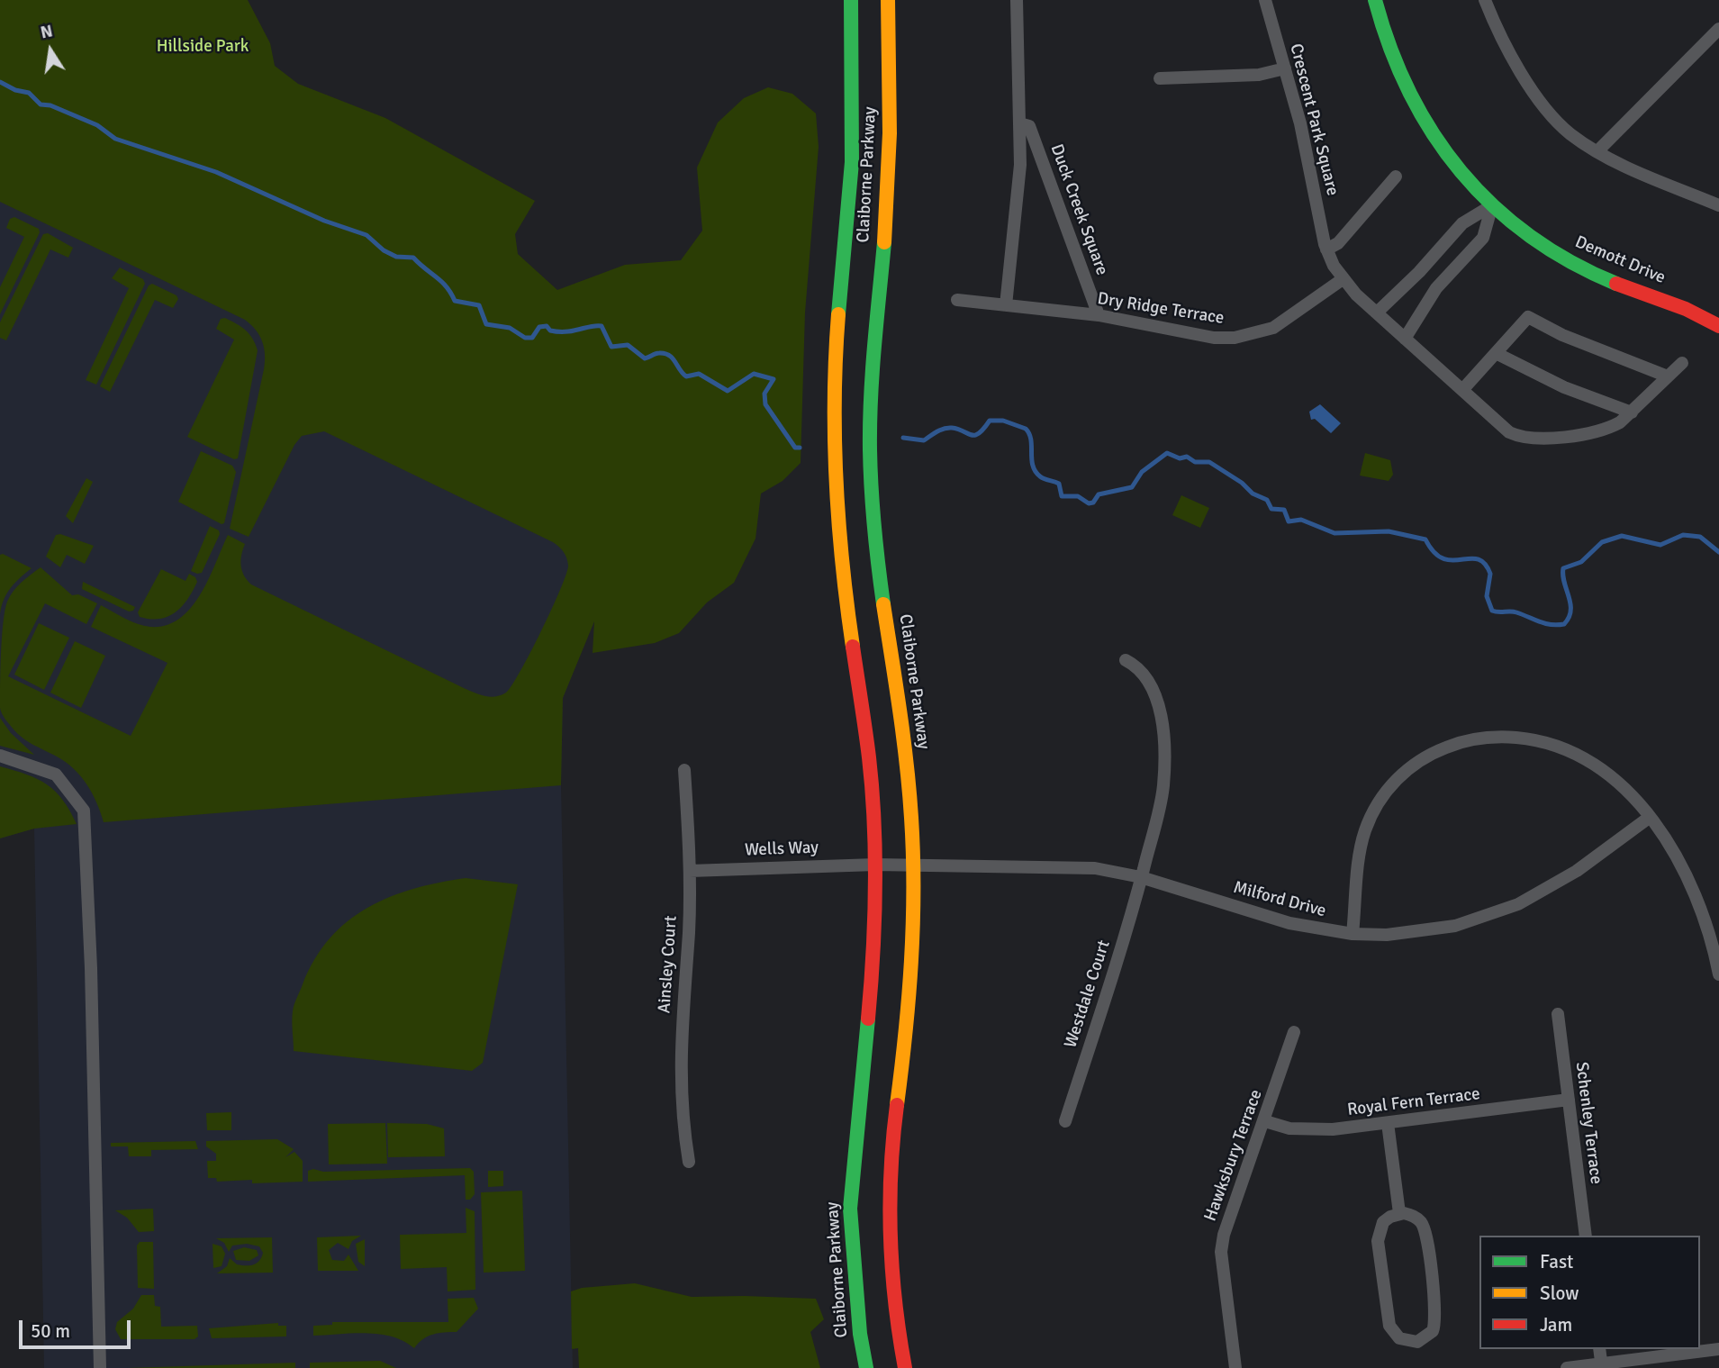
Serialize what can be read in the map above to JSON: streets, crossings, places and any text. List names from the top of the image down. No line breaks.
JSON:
{"streets":{"main road":["Claiborne Parkway","Demott Drive"],"street":["Crescent Park Square","Duck Creek Square","Dry Ridge Terrace","Wells Way","Milford Drive","Ainsley Court","Westdale Court","Royal Fern Terrace","Schenley Terrace","Hawksbury Terrace"]},"crossings":[["Crescent Park Square","Dry Ridge Terrace"],["Claiborne Parkway","Wells Way"],["Claiborne Parkway","Milford Drive"],["Duck Creek Square","Dry Ridge Terrace"],["Wells Way","Milford Drive"],["Wells Way","Ainsley Court"],["Milford Drive","Westdale Court"],["Royal Fern Terrace","Schenley Terrace"],["Royal Fern Terrace","Hawksbury Terrace"]],"parks":["Hillside Park"],"legend":["Fast","Slow","Jam"],"scale_bar":"50 m","north":"top"}
